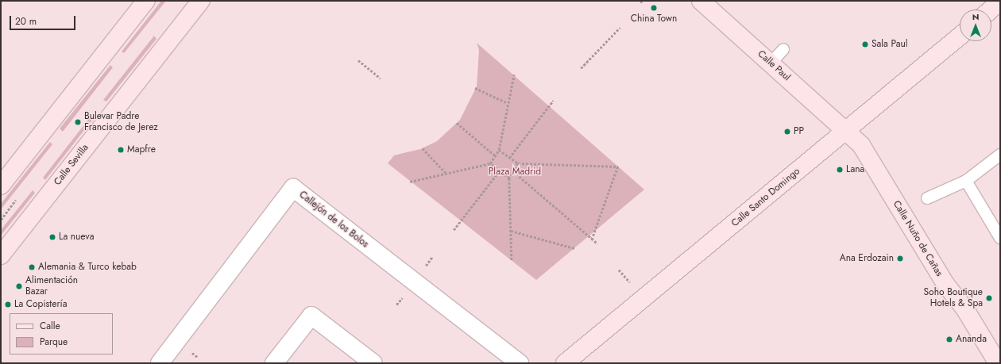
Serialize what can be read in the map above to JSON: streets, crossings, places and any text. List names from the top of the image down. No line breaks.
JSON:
{"streets":{"street":["Calle Paul","Calle Sevilla","Calle Santo Domingo","Callejón de los Bolos","Calle Nuño de Cañas"]},"crossings":[["Calle Paul","Calle Santo Domingo"],["Calle Paul","Calle Nuño de Cañas"],["Calle Santo Domingo","Calle Nuño de Cañas"]],"parks":["Plaza Madrid"],"places":["China Town","Sala Paul","Bulevar Padre Francisco de Jerez","PP","Mapfre","Lana","La nueva","Ana Erdozain","Alemania & Turco kebab","Alimentación Bazar","Soho Boutique Hotels & Spa","La Copistería","Ananda"],"legend":["Calle","Parque"],"scale_bar":"20 m","north":"top"}
